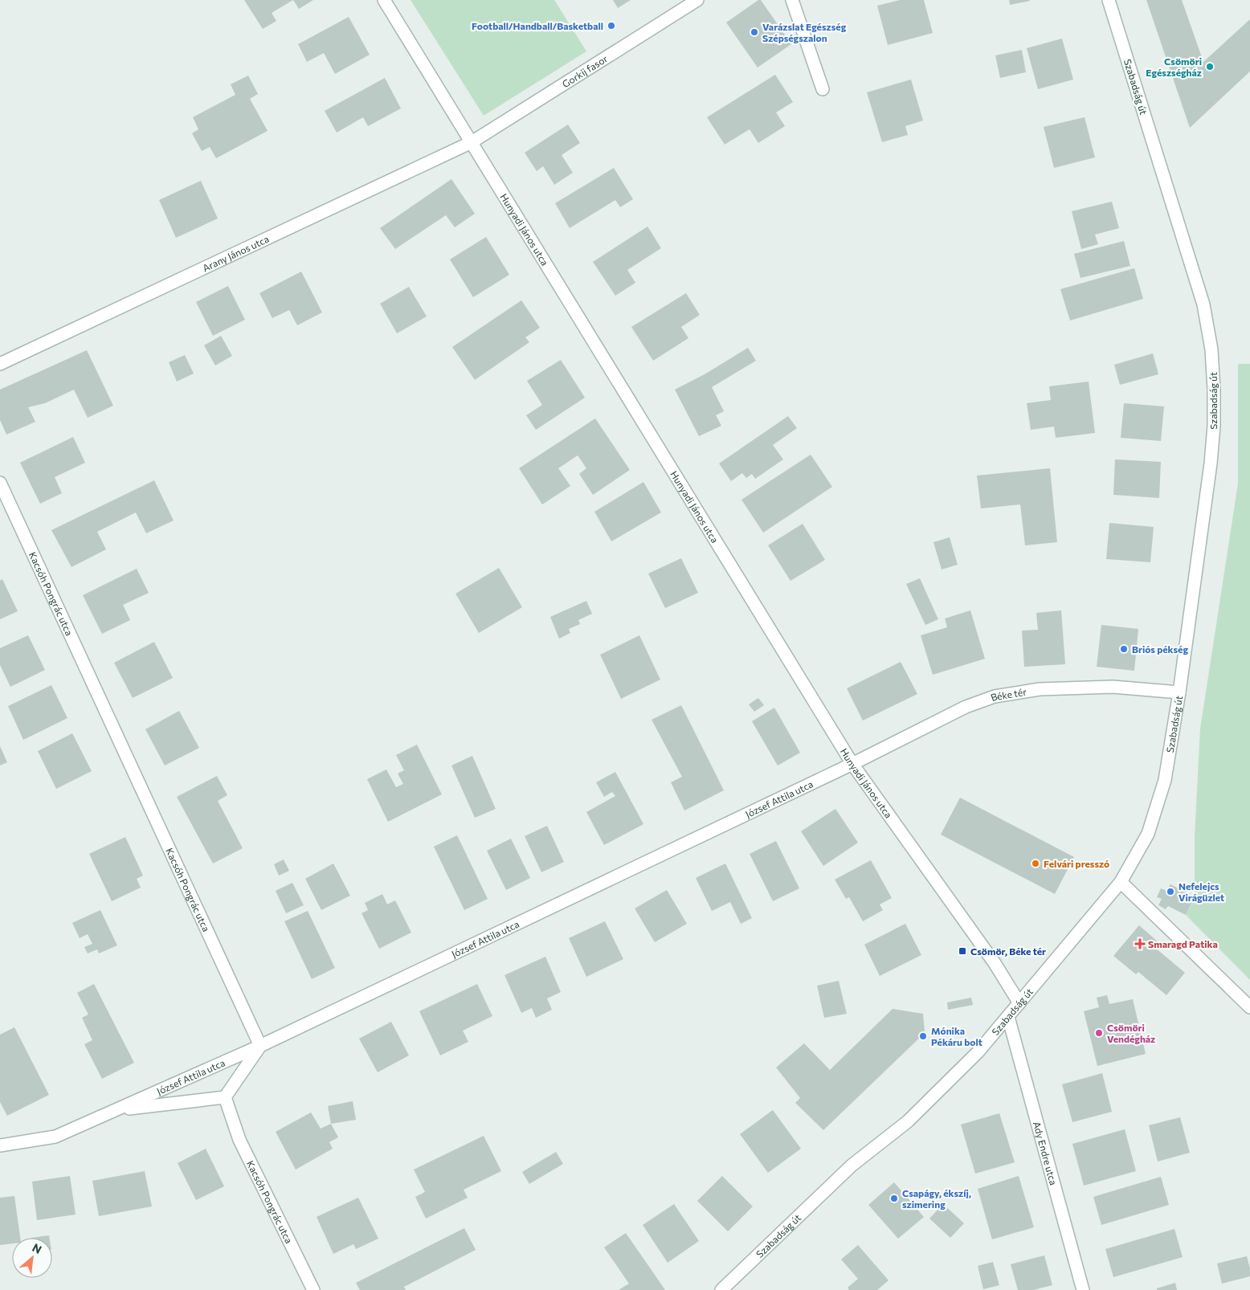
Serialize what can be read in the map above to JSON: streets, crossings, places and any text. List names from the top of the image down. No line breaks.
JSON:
{"streets":{"street":["Gorkij fasor","Szabadság út","Hunyadi János utca","Arany János utca","Kacsóh Pongrác utca","Béke tér","József Attila utca","Ady Endre utca"]},"crossings":[["Gorkij fasor","Hunyadi János utca"],["Gorkij fasor","Arany János utca"],["Szabadság út","Hunyadi János utca"],["Szabadság út","Béke tér"],["Szabadság út","Ady Endre utca"],["Hunyadi János utca","Arany János utca"],["Hunyadi János utca","Béke tér"],["Hunyadi János utca","József Attila utca"],["Kacsóh Pongrác utca","József Attila utca"],["Béke tér","József Attila utca"]],"places":{"other":["Football/Handball/Basketball","Varázslat Egészség Szépségszalon","Csömöri Egészségház","Briós pékség","Felvári presszó","Nefelejcs Virágüzlet","Csömöri Vendégház","Mónika Pékáru bolt","Csapágy, ékszíj, szimering"],"health":["Smaragd Patika"],"transit":["Csömör, Béke tér"]},"north":"top right"}
